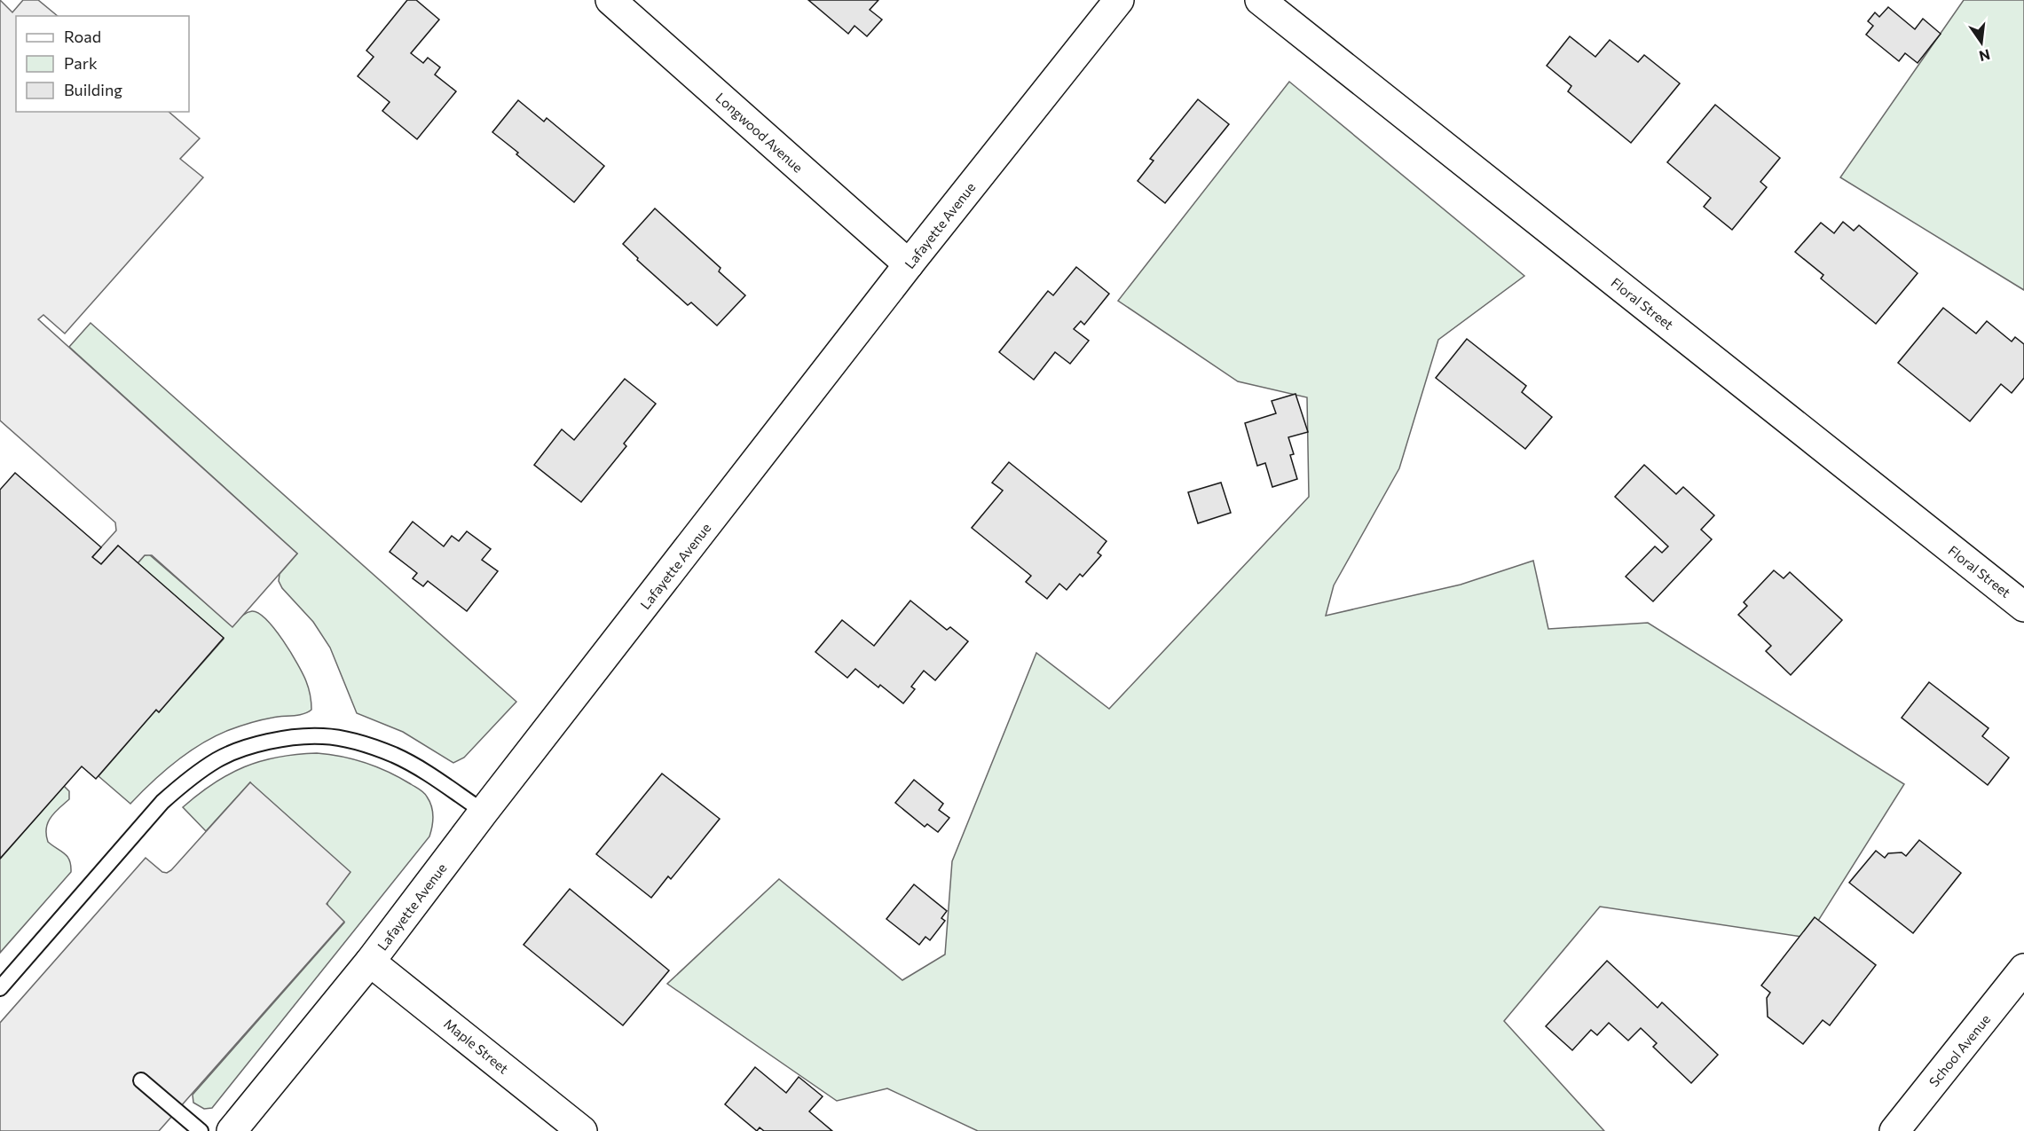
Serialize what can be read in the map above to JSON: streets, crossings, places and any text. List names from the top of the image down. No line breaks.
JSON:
{"streets":{"street":["Longwood Avenue","Lafayette Avenue","Floral Street","Maple Street","School Avenue"]},"crossings":[["Longwood Avenue","Lafayette Avenue"],["Lafayette Avenue","Maple Street"]],"legend":["Road","Park","Building"],"north":"bottom"}
